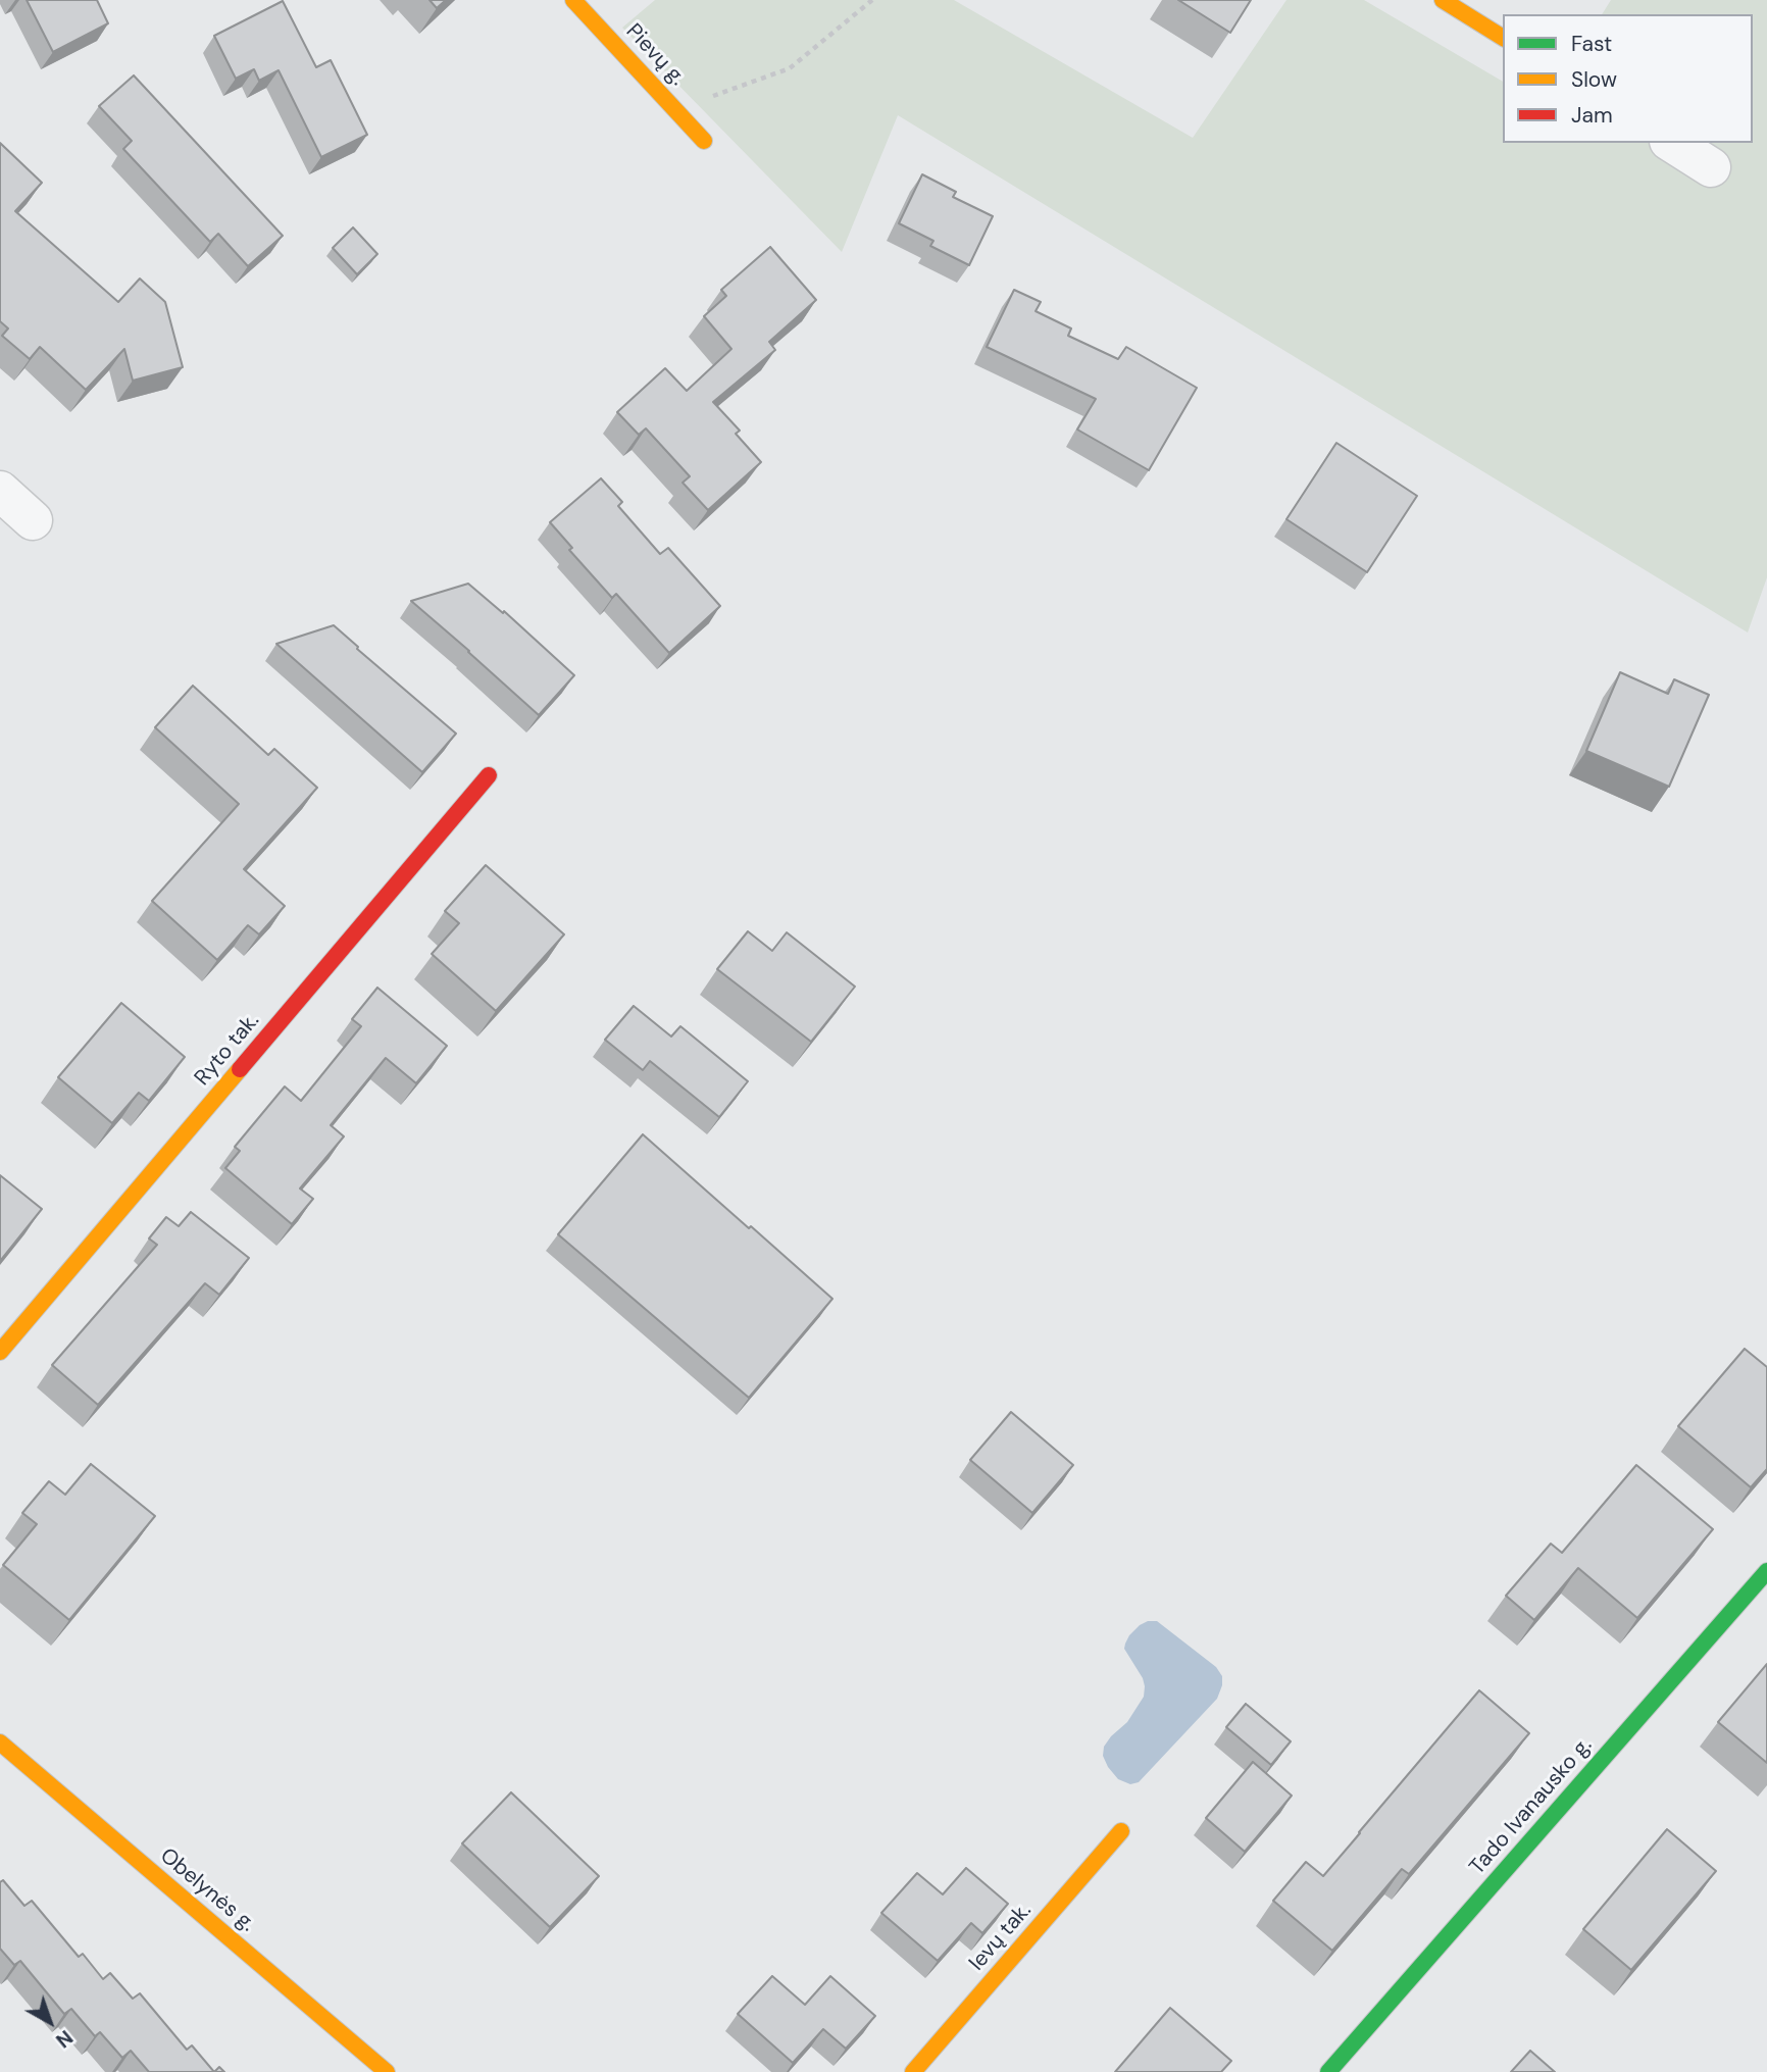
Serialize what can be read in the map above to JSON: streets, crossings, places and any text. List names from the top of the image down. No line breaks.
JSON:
{"streets":{"street":["Pievų g.","Ryto tak.","Tado Ivanausko g.","Obelynės g.","Ievų tak."]},"legend":["Fast","Slow","Jam"],"north":"bottom right"}
